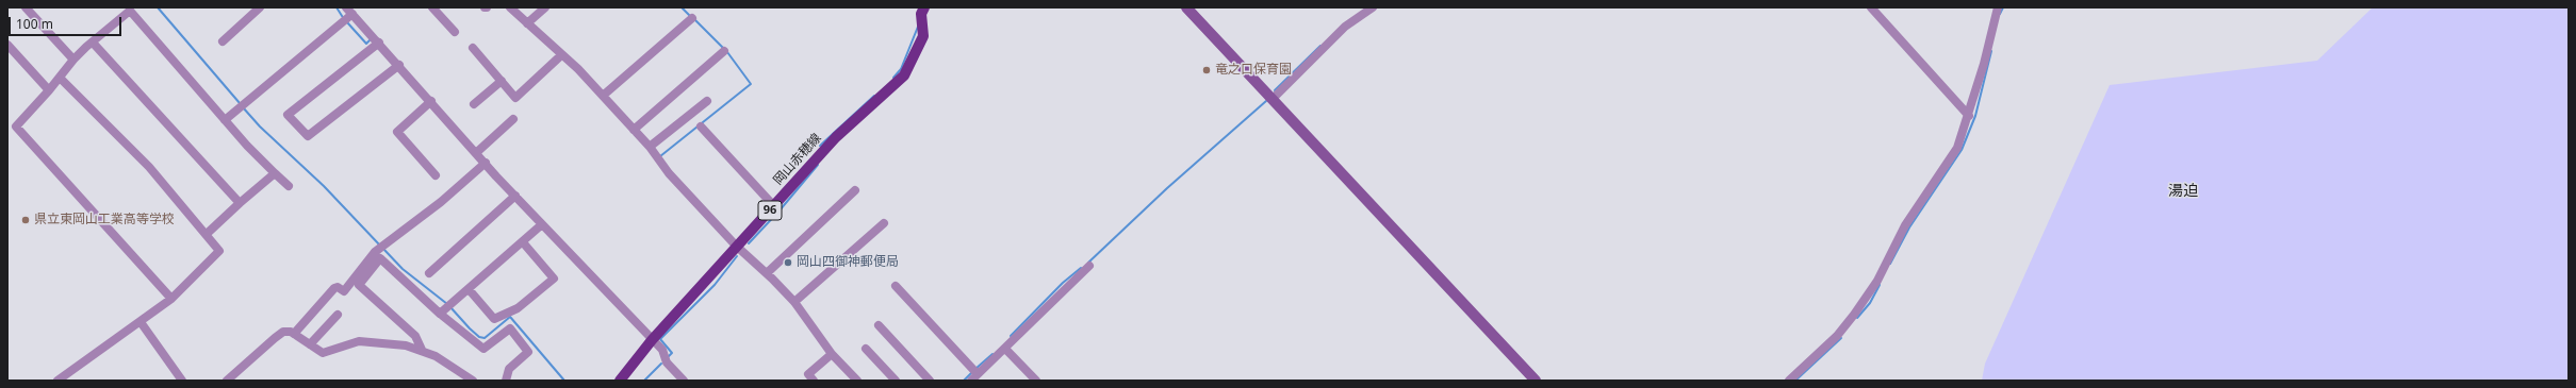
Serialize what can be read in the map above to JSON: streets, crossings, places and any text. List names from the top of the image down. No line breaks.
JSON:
{"streets":{"main road":["岡山赤穂線","96"]},"districts":["湯迫"],"places":["竜之口保育園","県立東岡山工業高等学校","岡山四御神郵便局"],"scale_bar":"100 m"}
